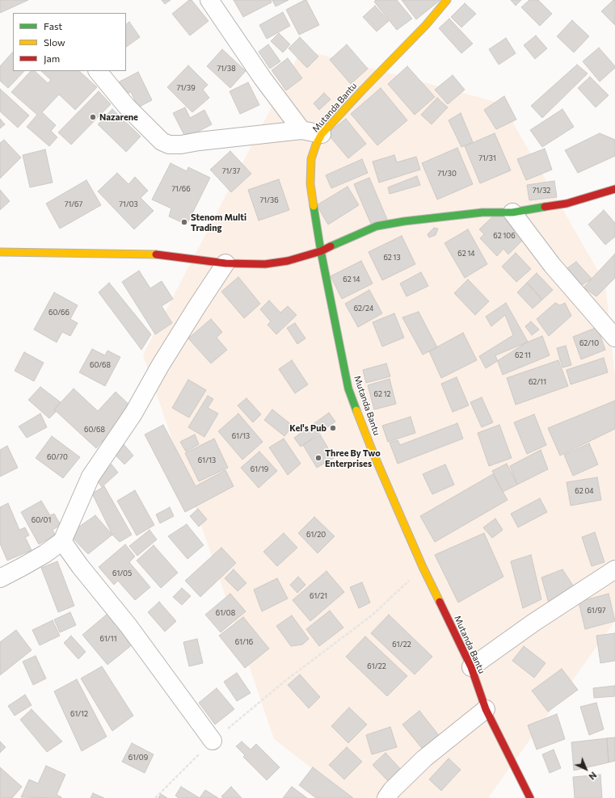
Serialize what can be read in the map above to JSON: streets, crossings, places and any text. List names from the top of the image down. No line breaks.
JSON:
{"streets":{"street":["Mutanda Bantu"]},"places":["Nazarene","Stenom Multi Trading","Kel's Pub","Three By Two Enterprises"],"house_numbers":["71/38","71/39","71/31","71/37","71/30","71/66","71/32","71/36","71/67","71/03","62 106","62 14","62 13","62 14","62/24","60/66","62/10","62 11","60/68","62/11","62 12","60/68","61/13","60/70","61/13","61/19","62 04","60/01","61/20","61/05","61/21","61/97","61/08","61/11","61/16","61/22","61/22","61/12","61/09"],"legend":["Fast","Slow","Jam"],"north":"bottom right"}
